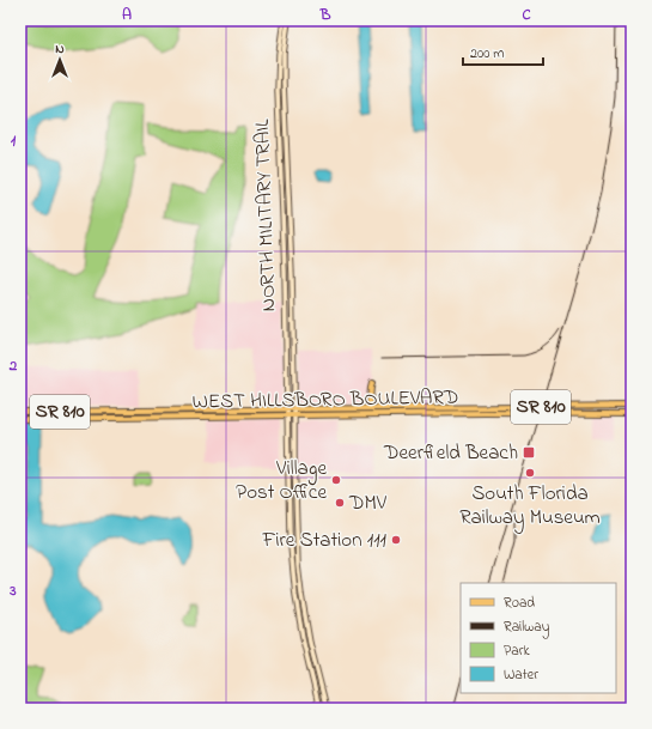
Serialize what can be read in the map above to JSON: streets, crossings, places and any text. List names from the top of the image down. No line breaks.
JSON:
{"streets":{"main road":["WEST HILLSBORO BOULEVARD","SR 810"],"street":["NORTH MILITARY TRAIL"]},"crossings":[["NORTH MILITARY TRAIL","WEST HILLSBORO BOULEVARD"]],"places":{"transit":["Deerfield Beach"],"other":["South Florida Railway Museum","Village Post Office","DMV","Fire Station 111"]},"legend":["Road","Railway","Park","Water"],"scale_bar":"200 m","north":"top","grid":{"columns":["A","B","C"],"rows":["1","2","3"]}}
